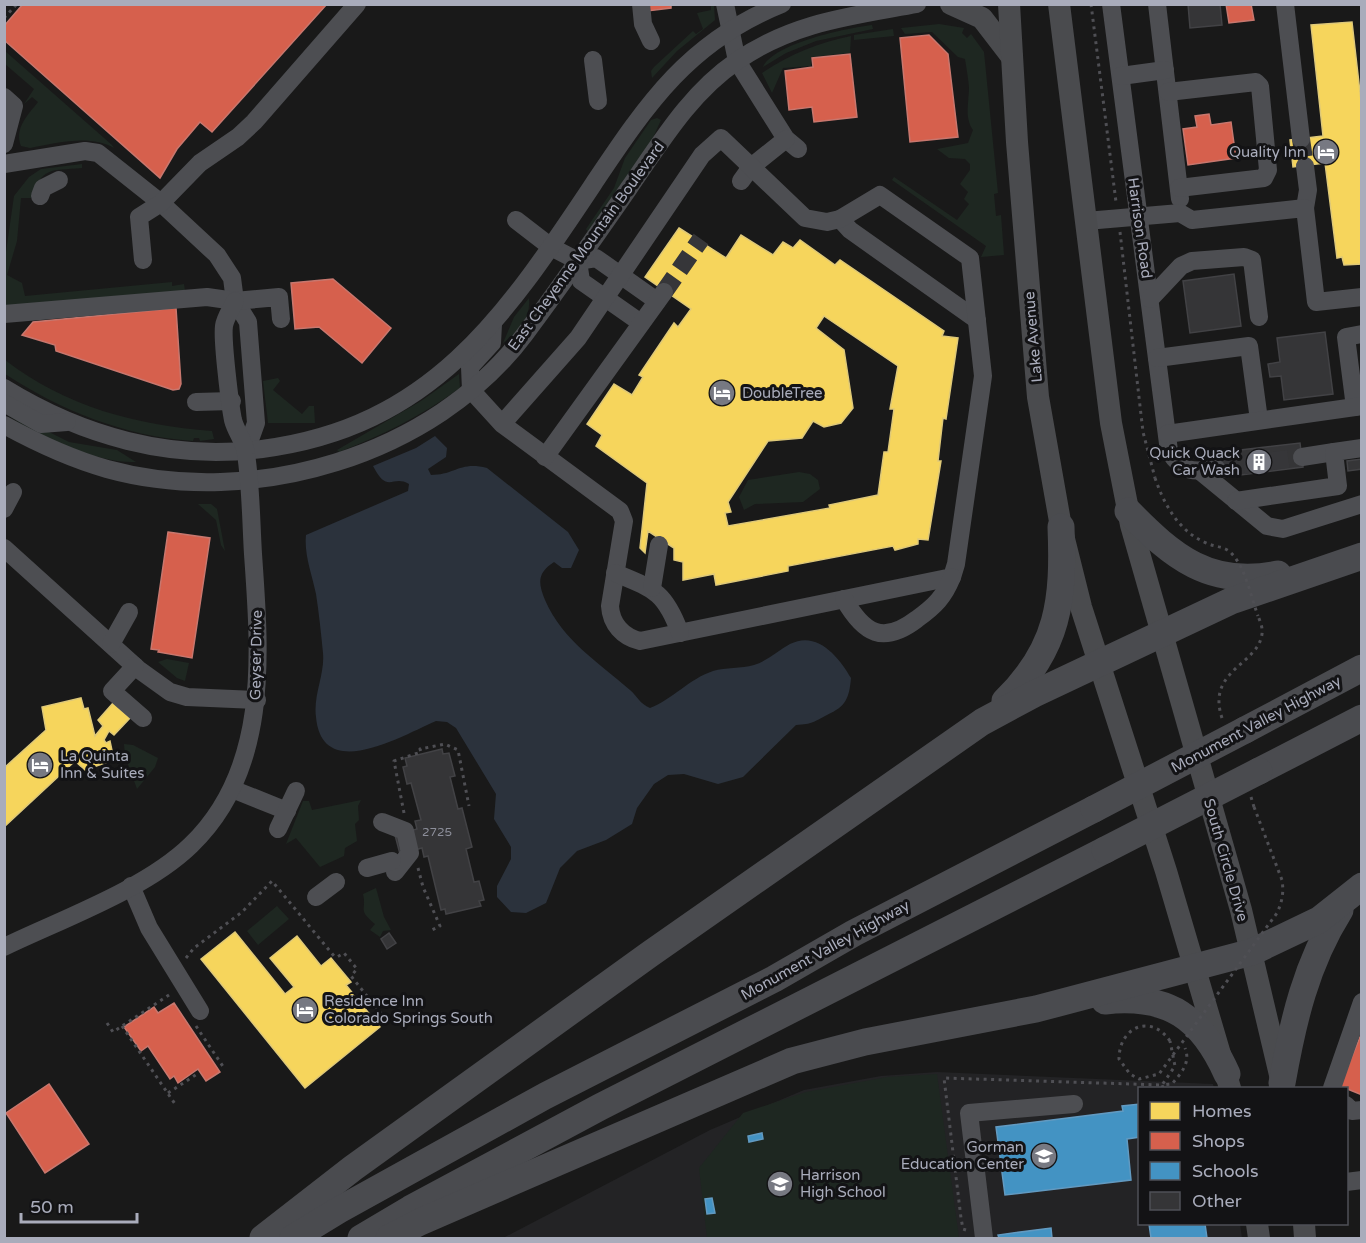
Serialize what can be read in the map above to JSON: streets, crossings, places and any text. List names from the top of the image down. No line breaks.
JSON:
{"streets":{"highway":["Monument Valley Highway"],"main road":["Lake Avenue","South Circle Drive"],"street":["Harrison Road","East Cheyenne Mountain Boulevard","Geyser Drive"]},"crossings":[["East Cheyenne Mountain Boulevard","Geyser Drive"]],"places":{"hotel":["Quality Inn","DoubleTree","La Quinta Inn & Suites","Residence Inn Colorado Springs South"],"building":["Quick Quack Car Wash"],"school or university":["Gorman Education Center","Harrison High School"]},"house_numbers":["2725"],"legend":["Homes","Shops","Schools","Other"],"scale_bar":"50 m"}
